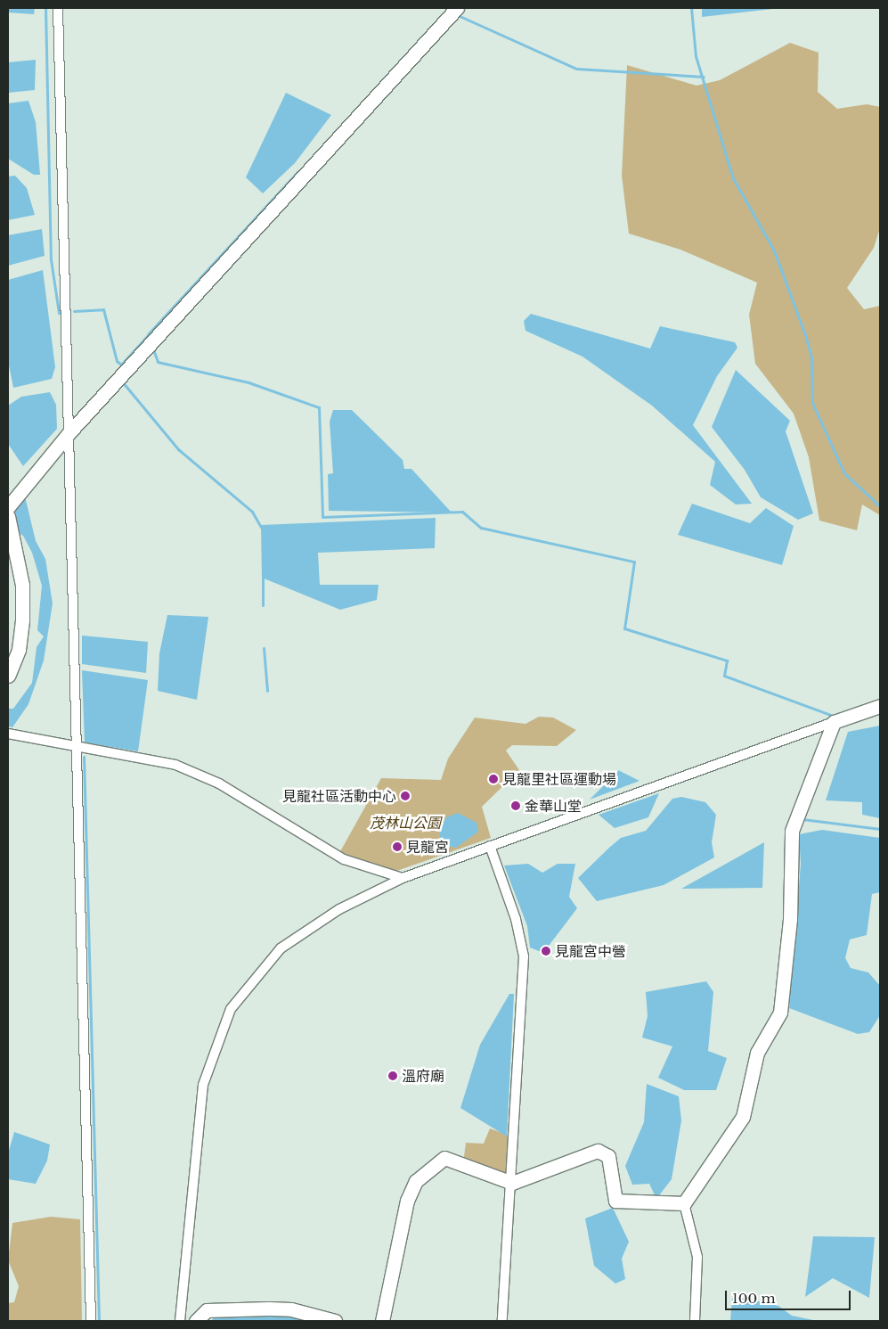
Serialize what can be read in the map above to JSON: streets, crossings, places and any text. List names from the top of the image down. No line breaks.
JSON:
{"parks":["茂林山公園"],"places":["見龍里社區運動場","見龍社區活動中心","金華山堂","見龍宮","見龍宮中營","溫府廟"],"scale_bar":"100 m"}
